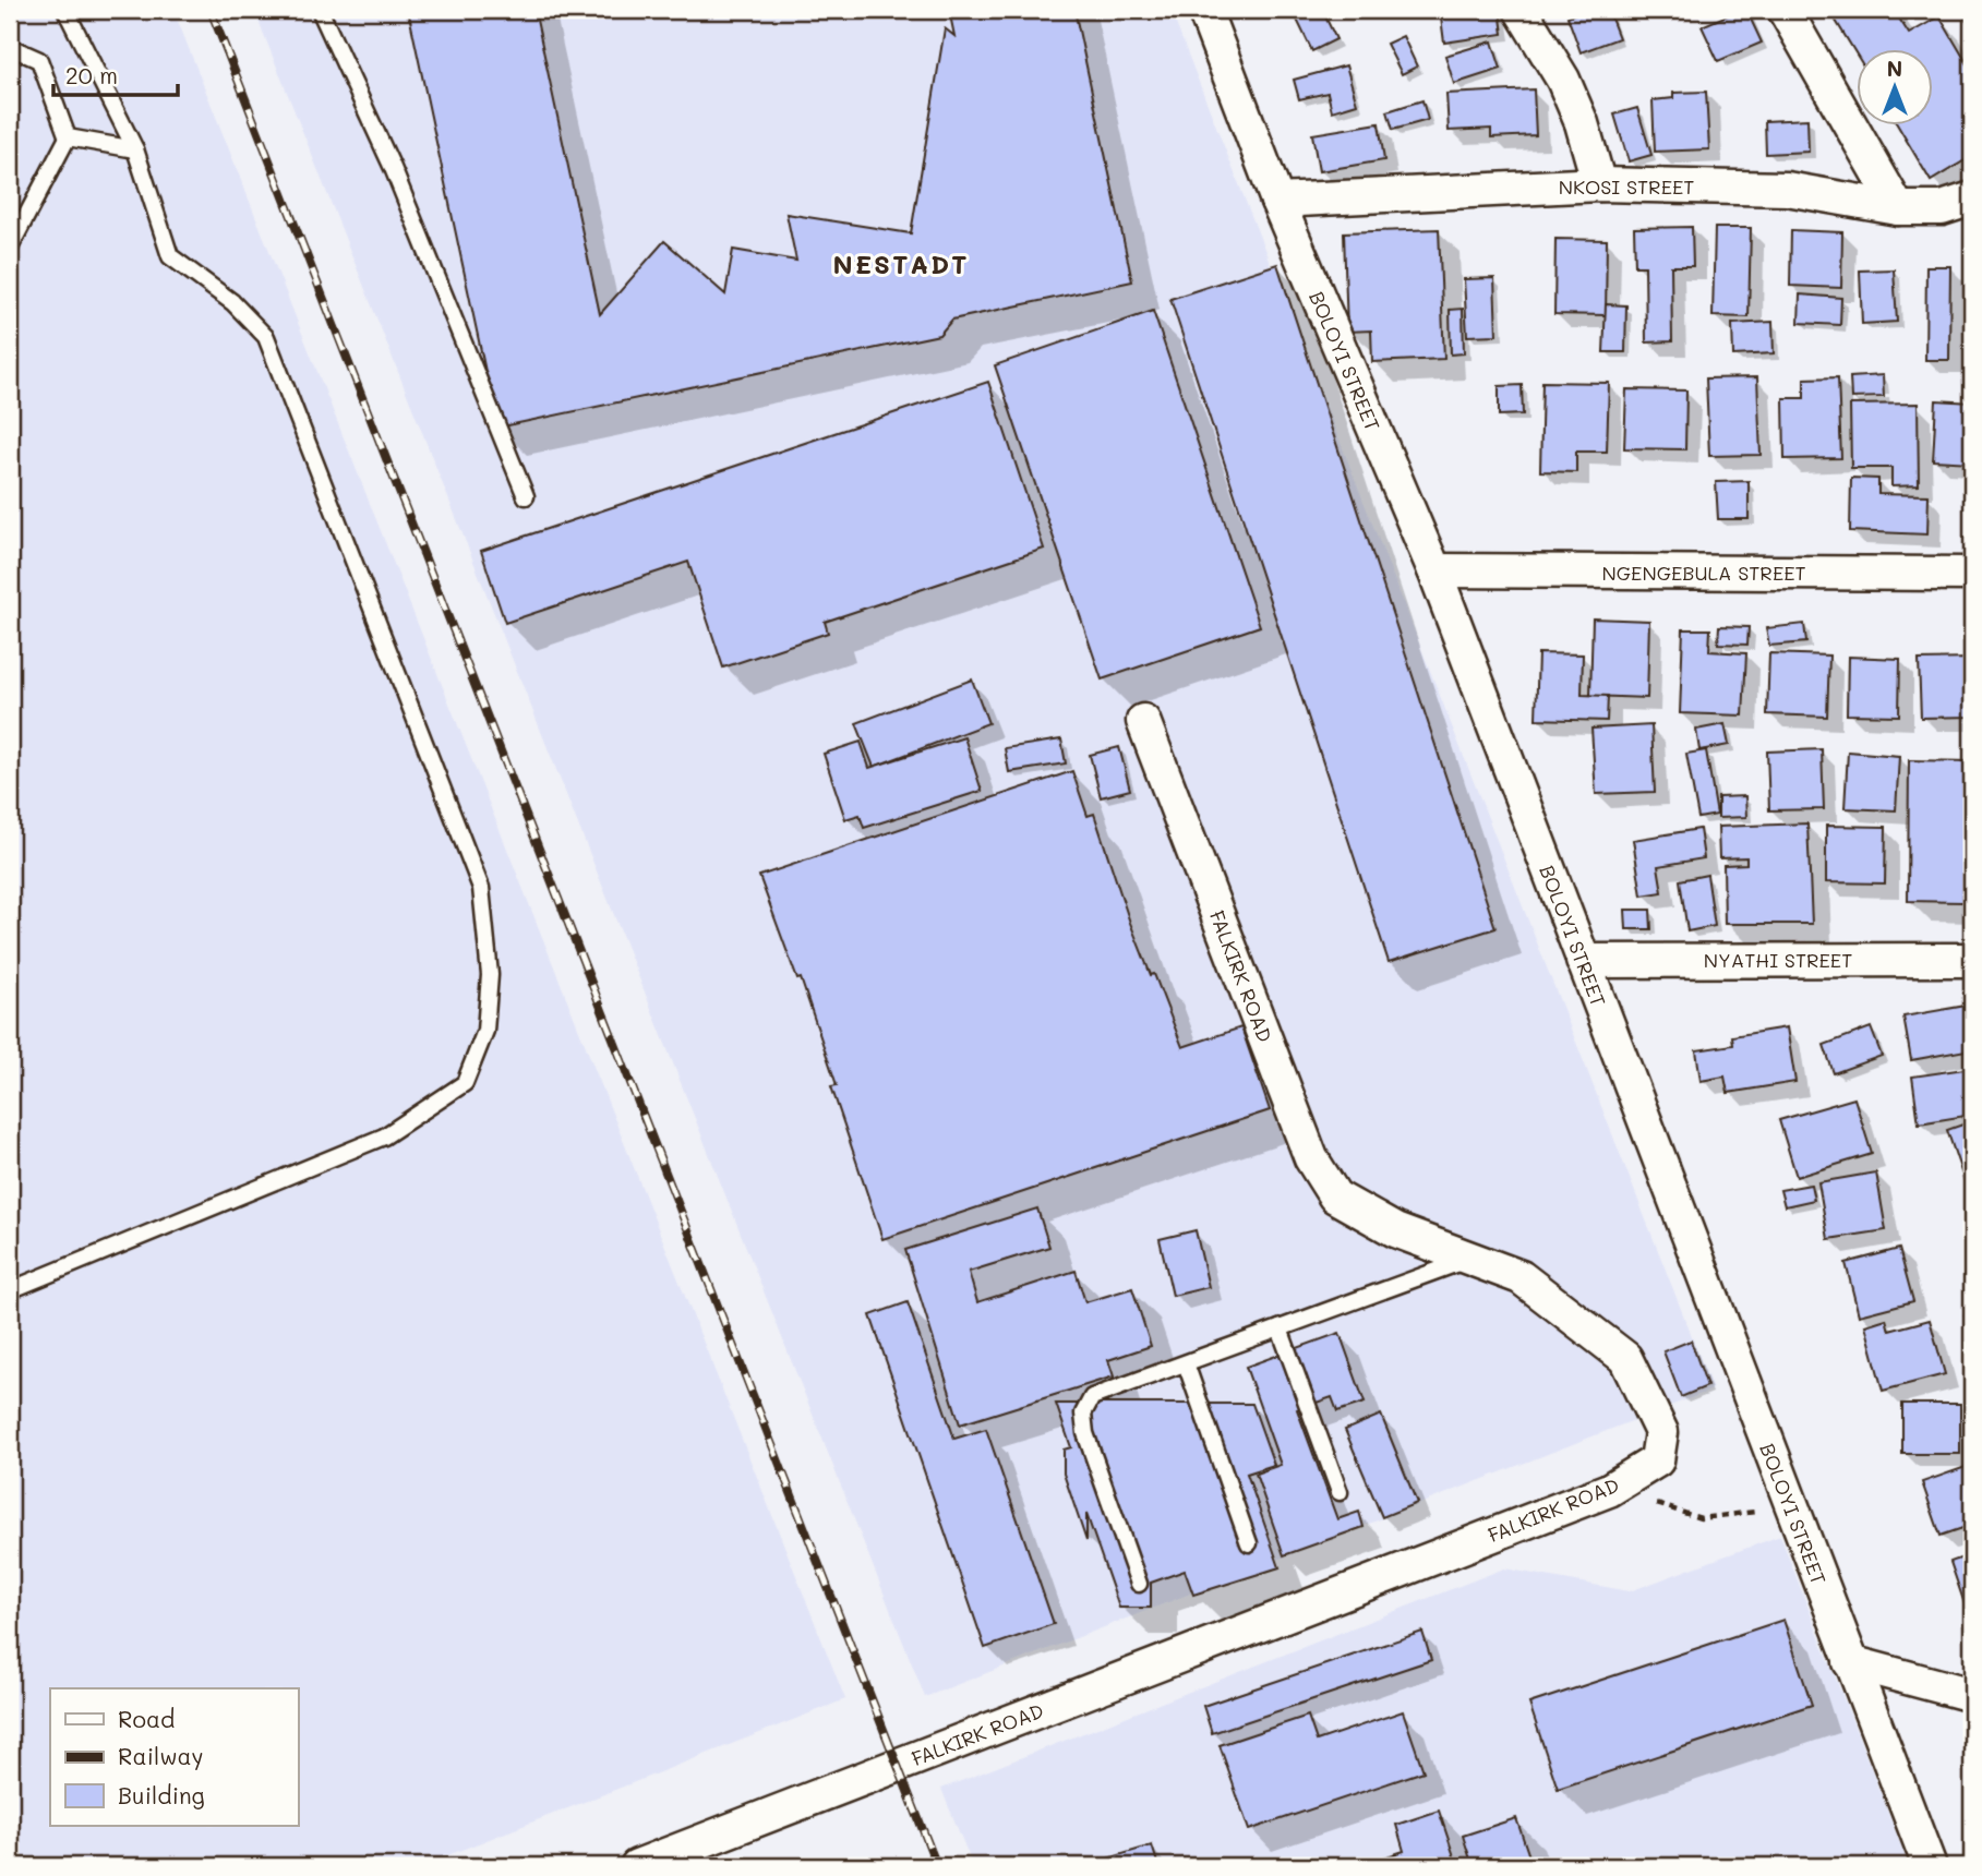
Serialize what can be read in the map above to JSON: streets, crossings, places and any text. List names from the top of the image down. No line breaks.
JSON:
{"streets":{"street":["NKOSI STREET","BOLOYI STREET","NGENGEBULA STREET","NYATHI STREET","FALKIRK ROAD"]},"crossings":[["NKOSI STREET","BOLOYI STREET"],["BOLOYI STREET","NGENGEBULA STREET"],["BOLOYI STREET","NYATHI STREET"]],"districts":["NESTADT"],"legend":["Road","Railway","Building"],"scale_bar":"20 m","north":"top"}
